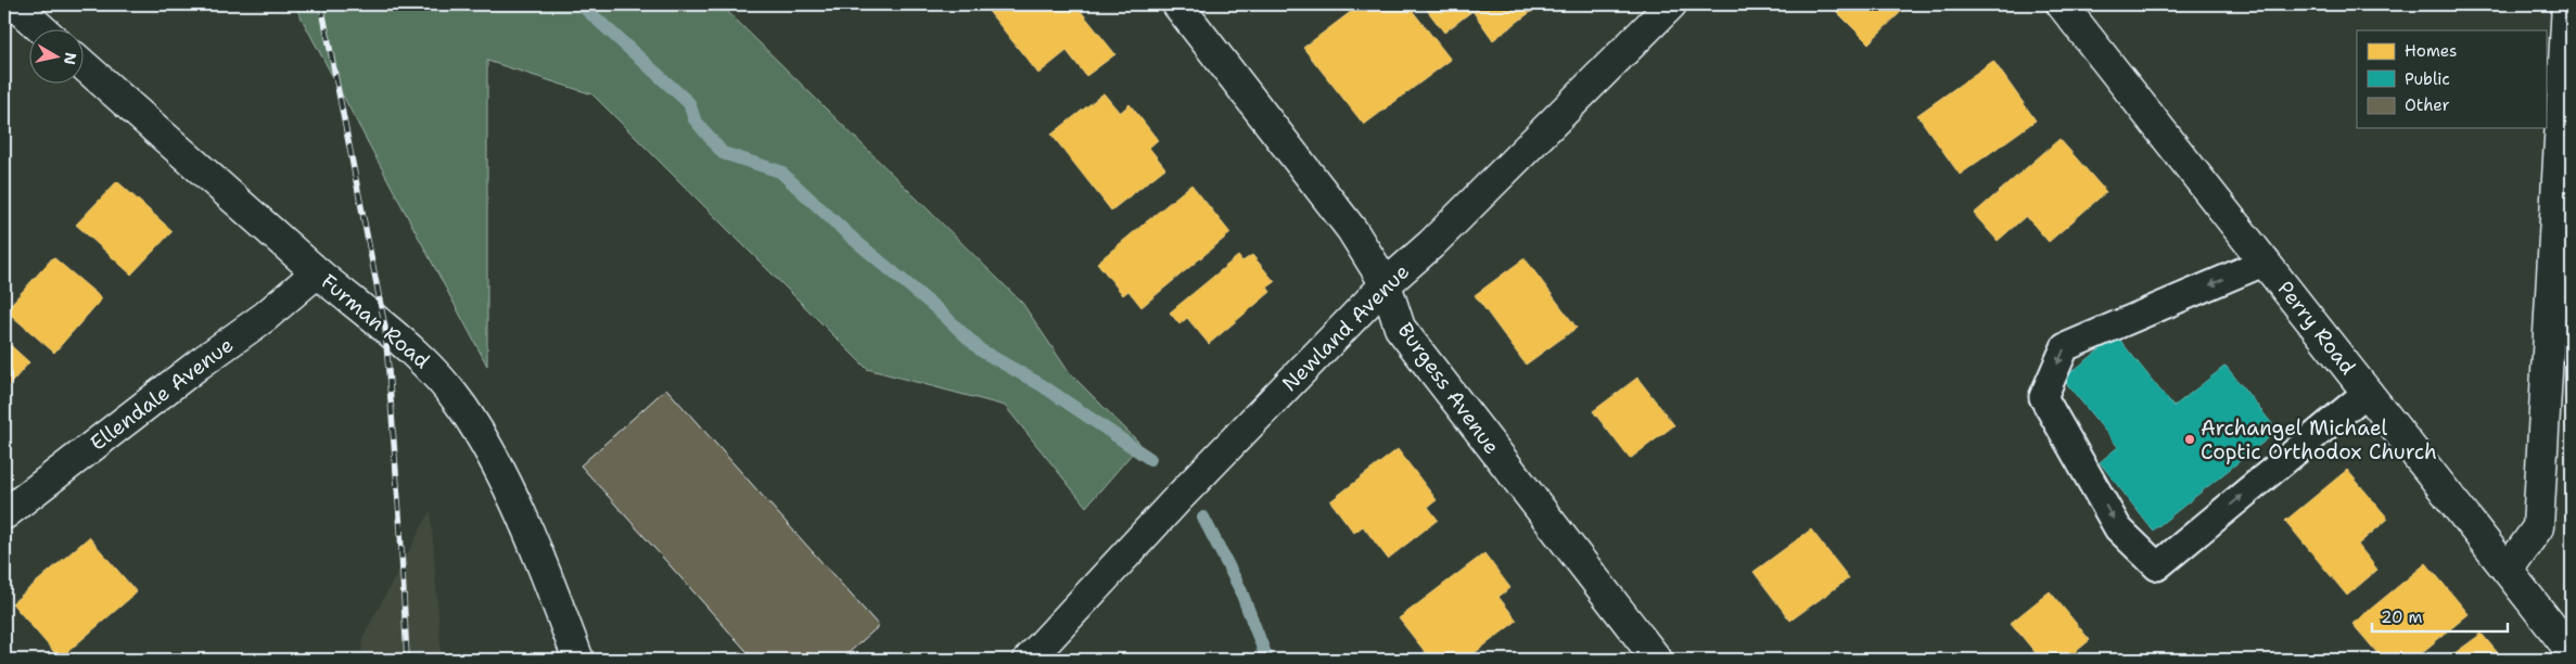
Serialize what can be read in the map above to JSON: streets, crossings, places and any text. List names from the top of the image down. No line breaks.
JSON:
{"streets":{"street":["Furman Road","Newland Avenue","Perry Road","Burgess Avenue","Ellendale Avenue"]},"crossings":[["Furman Road","Ellendale Avenue"],["Newland Avenue","Burgess Avenue"]],"places":["Archangel Michael Coptic Orthodox Church"],"legend":["Homes","Public","Other"],"scale_bar":"20 m","north":"right"}
